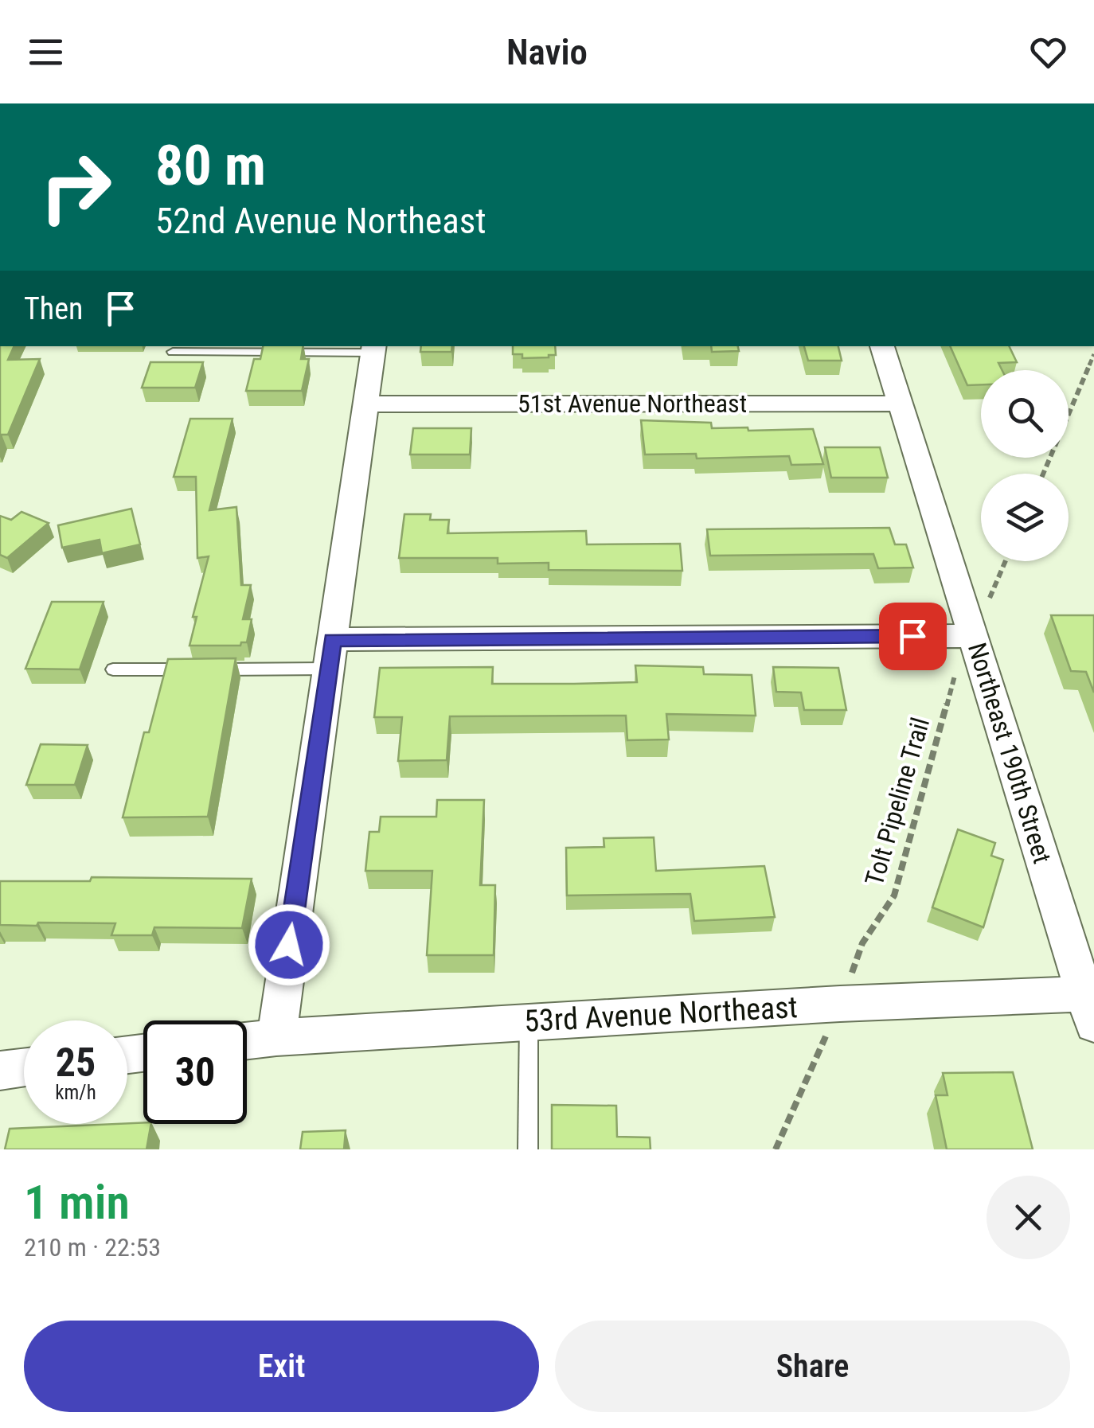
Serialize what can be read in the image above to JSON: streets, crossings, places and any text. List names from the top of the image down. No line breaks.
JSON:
{"streets":{"street":["51st Avenue Northeast","Northeast 190th Street","53rd Avenue Northeast"],"path":["Tolt Pipeline Trail"]},"crossings":[["51st Avenue Northeast","Northeast 190th Street"],["Northeast 190th Street","Tolt Pipeline Trail"],["Northeast 190th Street","53rd Avenue Northeast"],["Tolt Pipeline Trail","53rd Avenue Northeast"]],"page":{"header":"Navio","turn":["80 m","52nd Avenue Northeast"],"then":"Then","speed":"25 km/h","limit":"30","heading":["1 min","210 m · 22:53"],"buttons":["Exit","Share"]}}
